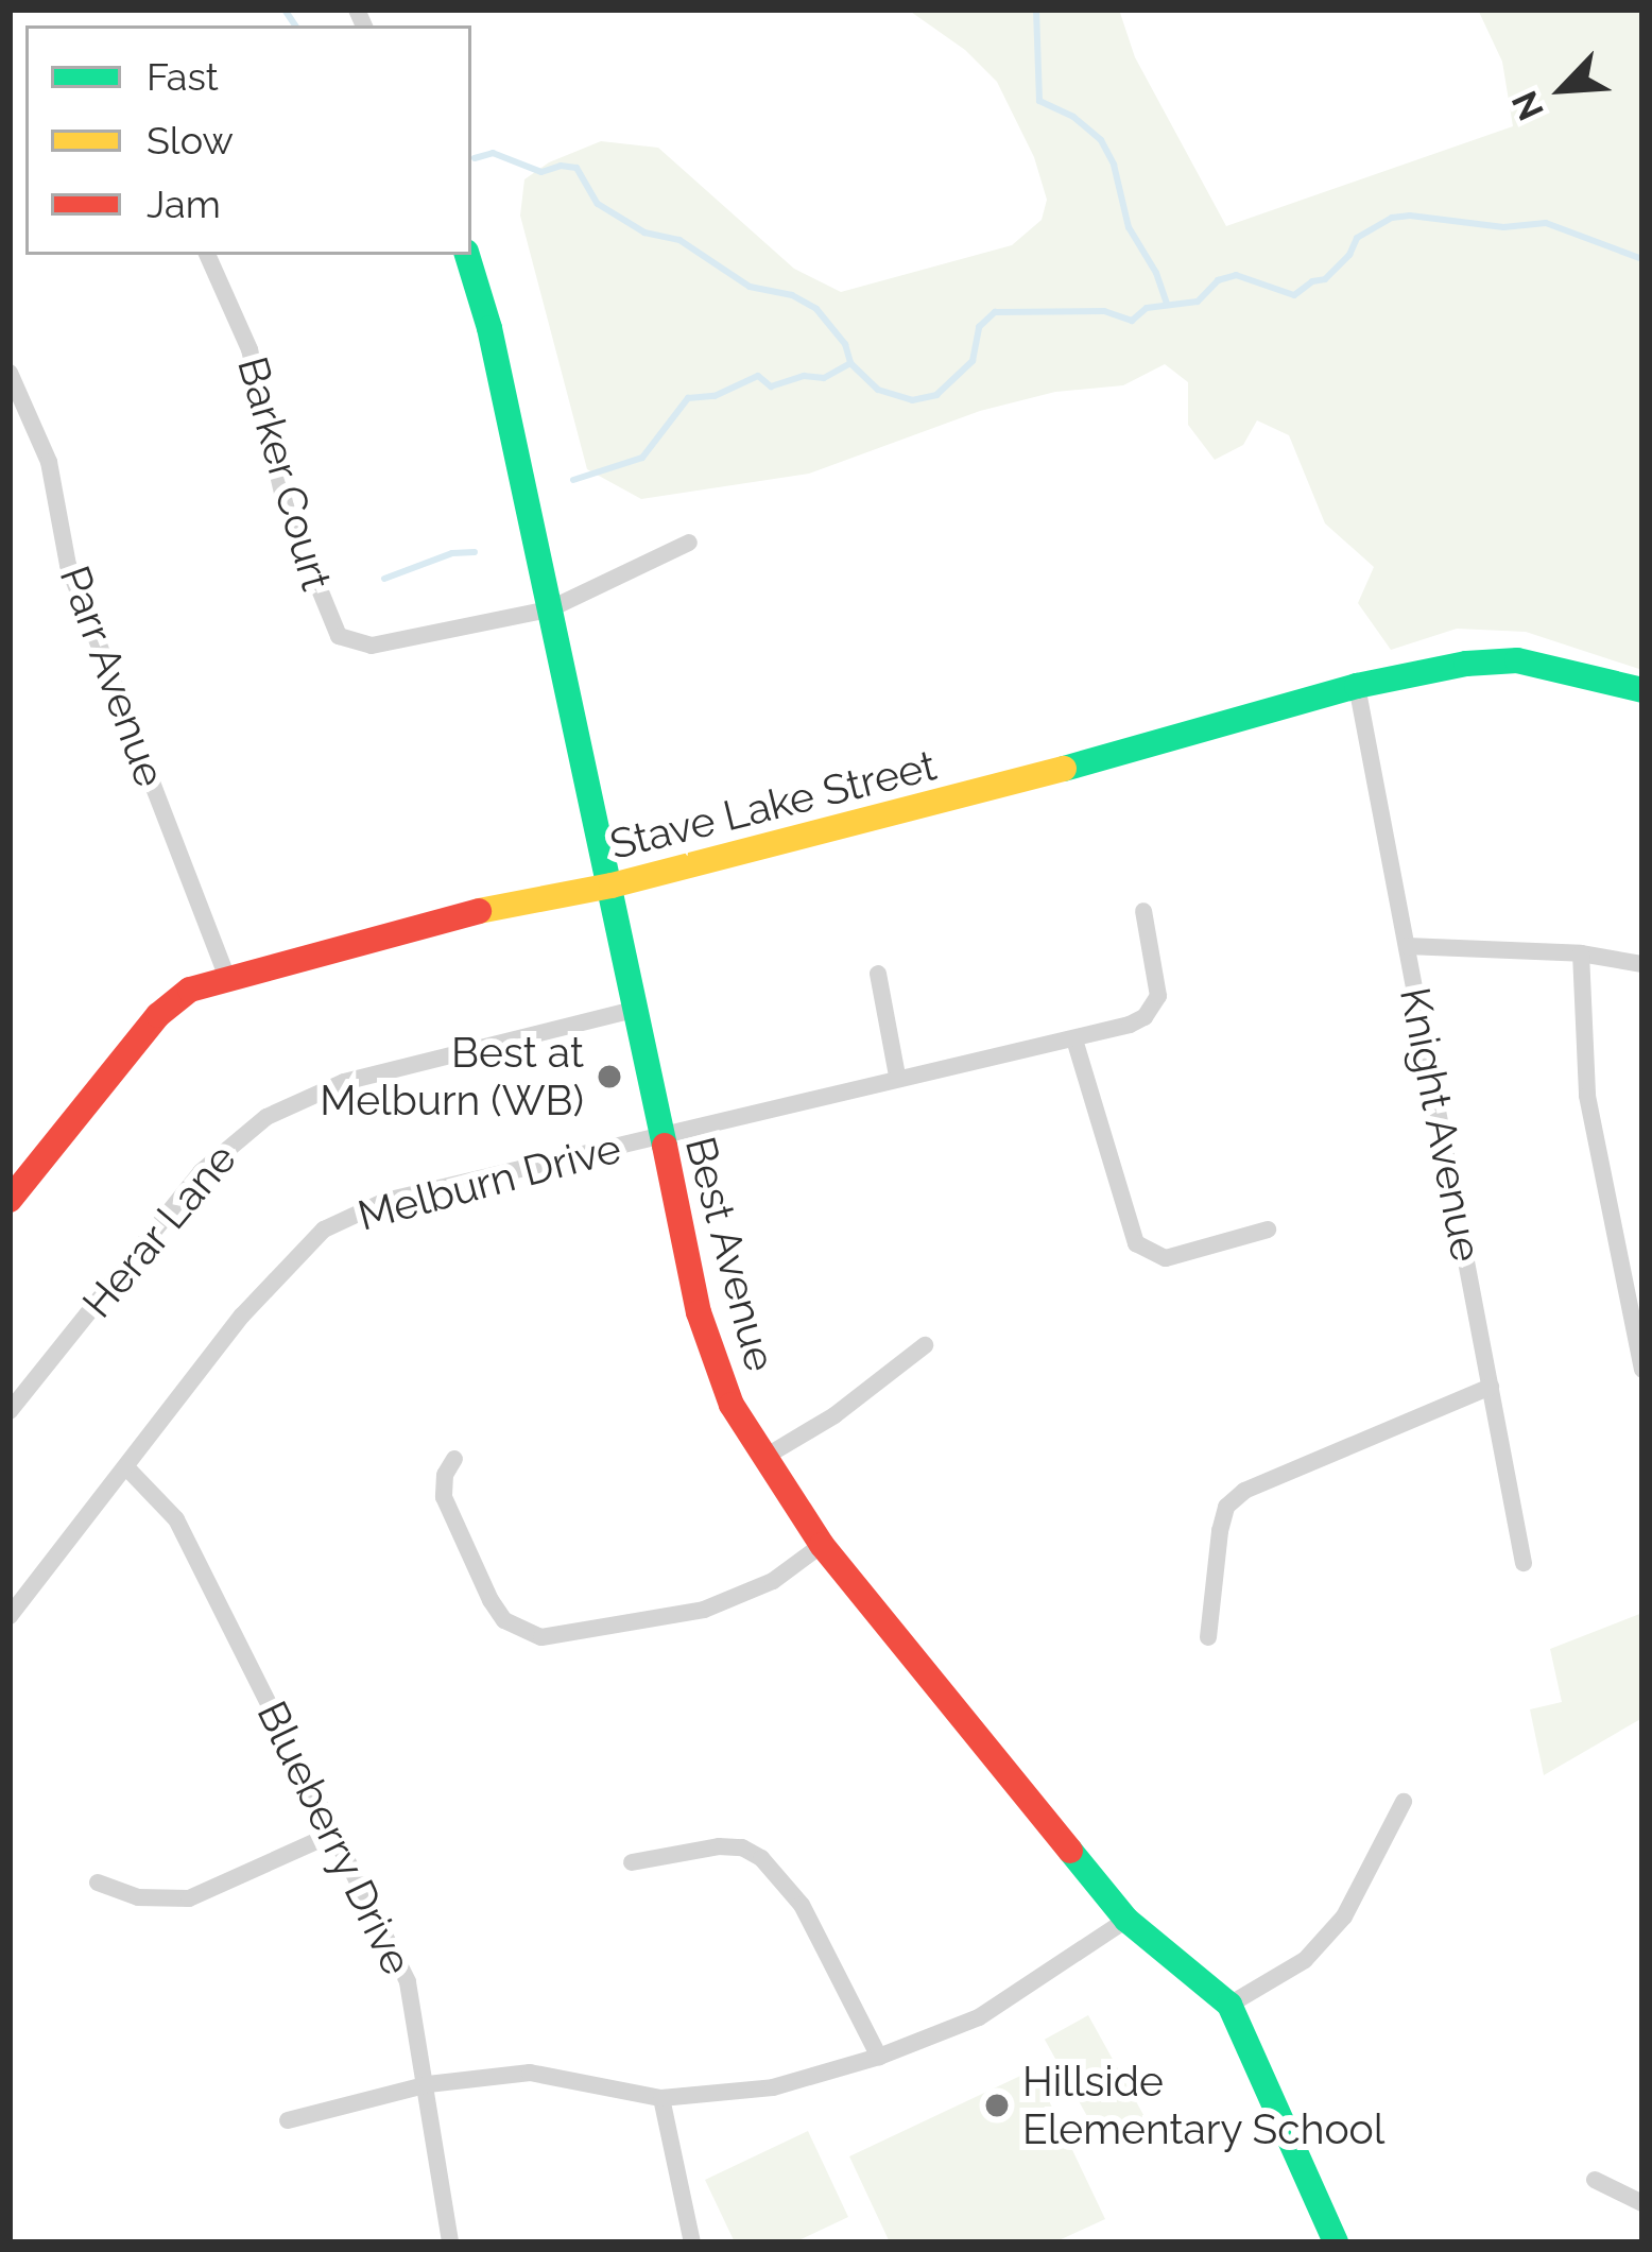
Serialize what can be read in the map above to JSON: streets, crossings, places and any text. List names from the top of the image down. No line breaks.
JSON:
{"streets":{"street":["Barker Court","Parr Avenue","Stave Lake Street","Knight Avenue","Melburn Drive","Herar Lane","Best Avenue","Blueberry Drive"]},"crossings":[["Barker Court","Best Avenue"],["Parr Avenue","Stave Lake Street"],["Stave Lake Street","Knight Avenue"],["Stave Lake Street","Best Avenue"],["Melburn Drive","Best Avenue"],["Melburn Drive","Blueberry Drive"],["Herar Lane","Best Avenue"]],"places":["Best at Melburn (WB)","Hillside Elementary School"],"legend":["Fast","Slow","Jam"],"north":"bottom left"}
